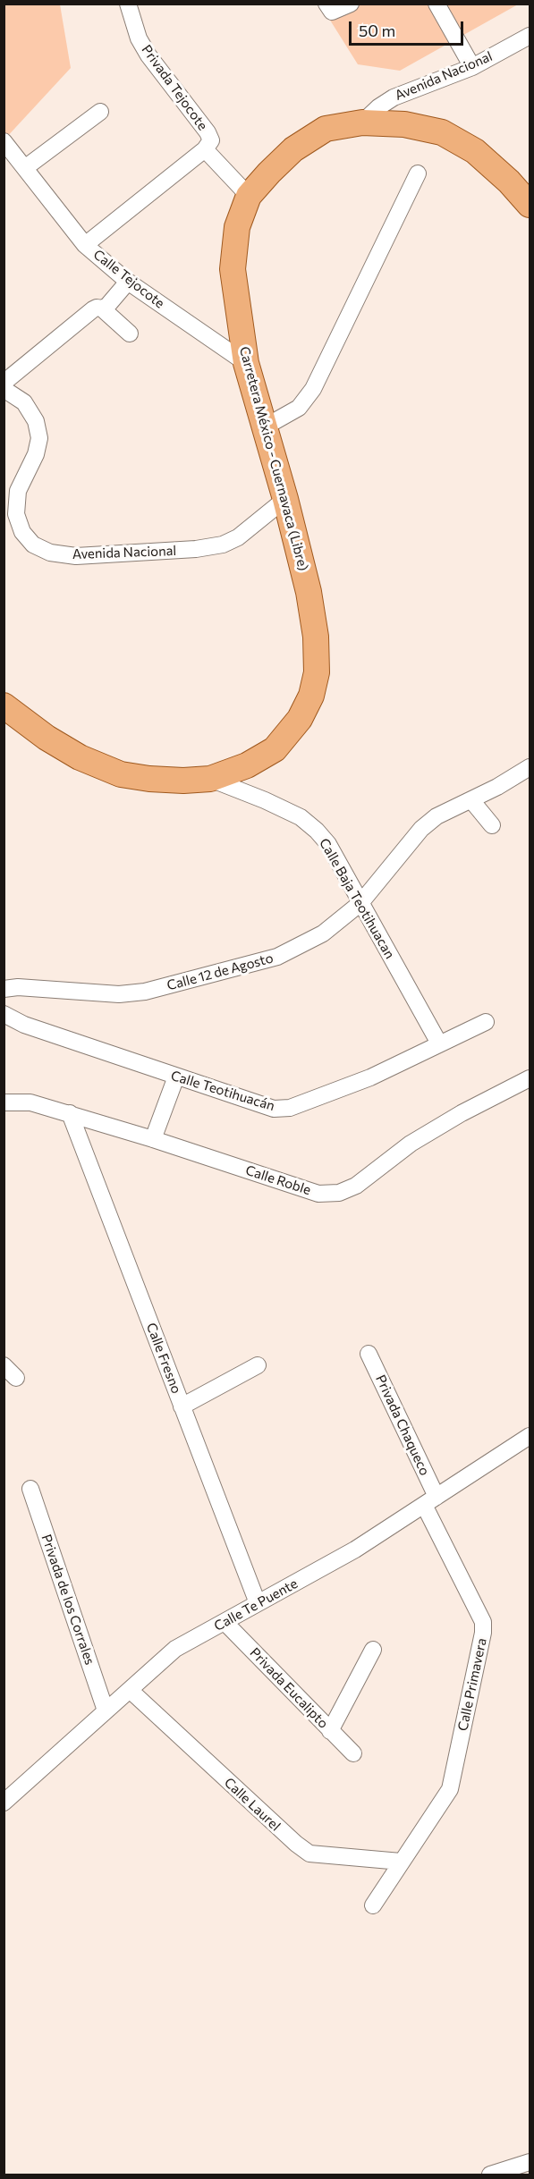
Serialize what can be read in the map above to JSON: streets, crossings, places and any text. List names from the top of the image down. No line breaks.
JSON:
{"streets":{"main road":["Carretera México - Cuernavaca (Libre)"],"street":["Avenida Nacional","Privada Tejocote","Calle Tejocote","Calle Baja Teotihuacan","Calle 12 de Agosto","Calle Teotihuacán","Calle Roble","Calle Fresno","Privada Chaqueco","Privada de los Corrales","Calle Te Puente","Calle Primavera","Privada Eucalipto","Calle Laurel"]},"crossings":[["Avenida Nacional","Carretera México - Cuernavaca (Libre)"],["Privada Tejocote","Calle Tejocote"],["Calle Tejocote","Carretera México - Cuernavaca (Libre)"],["Carretera México - Cuernavaca (Libre)","Calle Baja Teotihuacan"],["Calle Baja Teotihuacan","Calle 12 de Agosto"],["Calle Baja Teotihuacan","Calle Teotihuacán"],["Calle Roble","Calle Fresno"],["Calle Fresno","Calle Te Puente"],["Privada Chaqueco","Calle Te Puente"],["Privada Chaqueco","Calle Primavera"],["Privada de los Corrales","Calle Te Puente"],["Calle Te Puente","Calle Primavera"],["Calle Te Puente","Privada Eucalipto"],["Calle Te Puente","Calle Laurel"],["Calle Primavera","Calle Laurel"]],"scale_bar":"50 m"}
